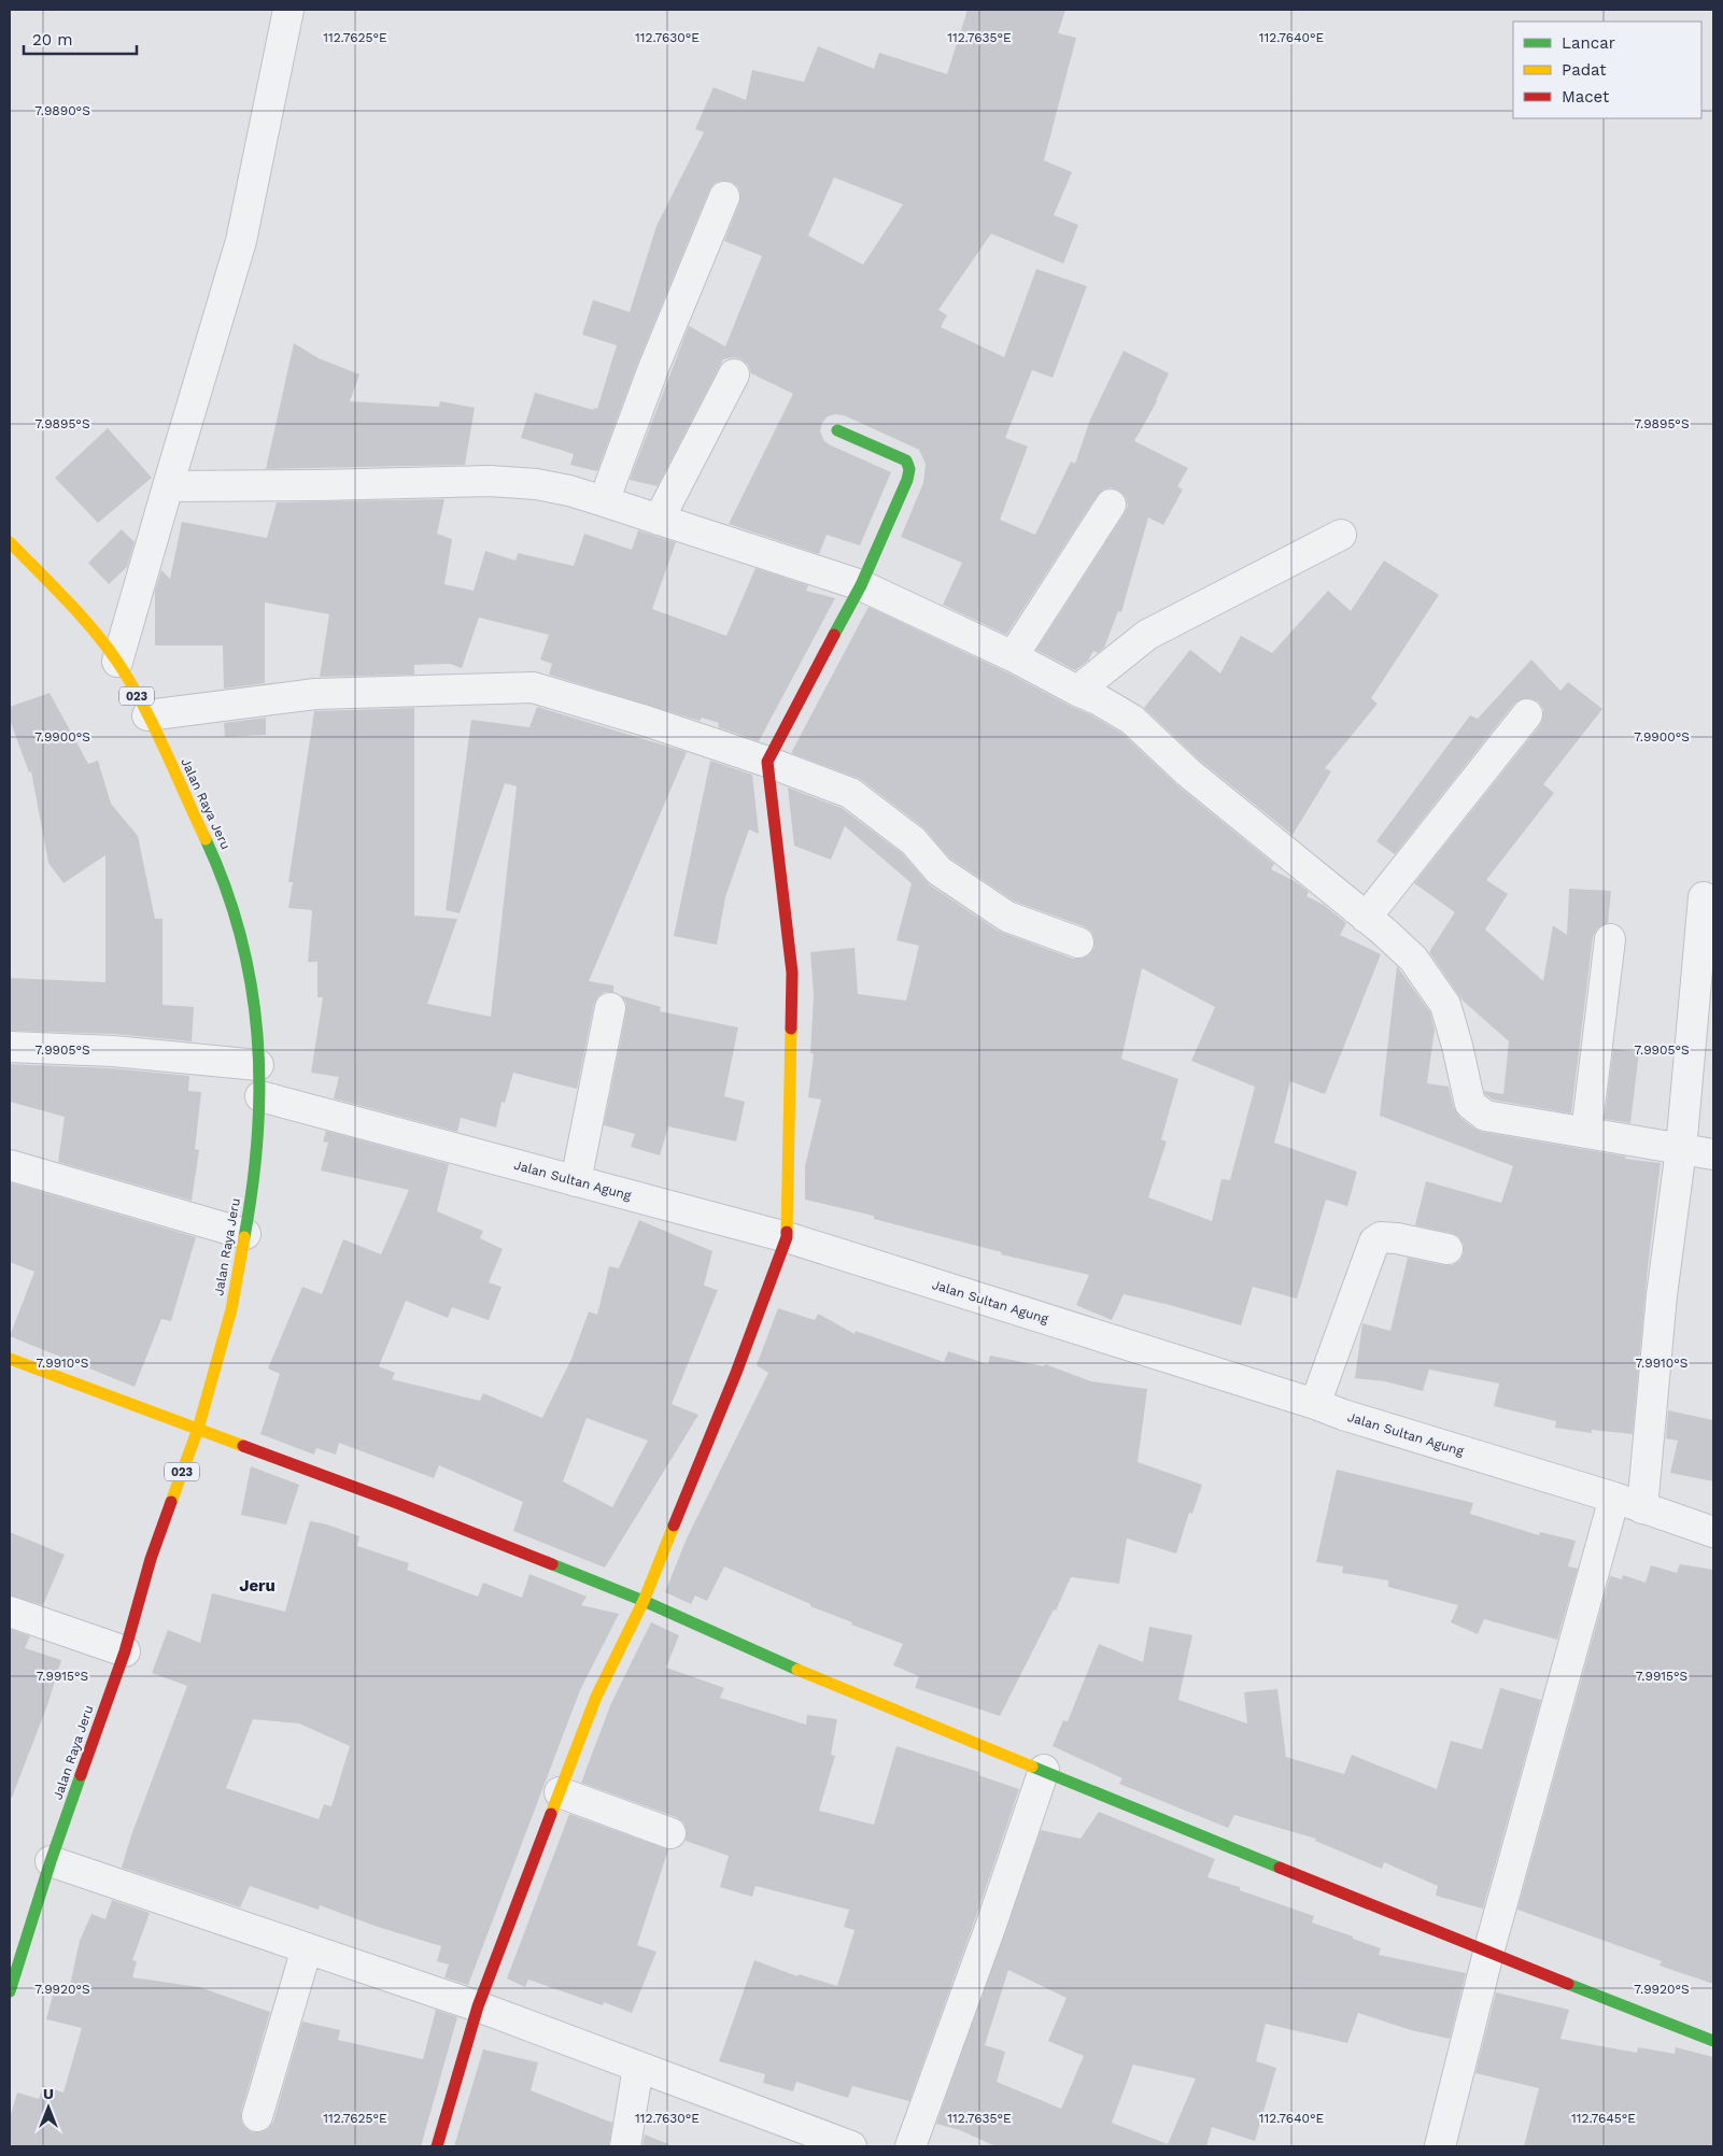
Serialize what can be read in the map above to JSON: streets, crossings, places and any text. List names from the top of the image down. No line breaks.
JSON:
{"streets":{"street":["023","Jalan Raya Jeru","Jalan Sultan Agung"]},"crossings":[["Jalan Raya Jeru","Jalan Sultan Agung"]],"districts":["Jeru"],"legend":["Lancar","Padat","Macet"],"scale_bar":"20 m","north":"top","coordinates":["112.7625°E","112.7630°E","112.7635°E","112.7640°E","7.9890°S","7.9895°S","7.9900°S","7.9905°S","7.9910°S","7.9915°S","7.9920°S","112.7645°E"]}
